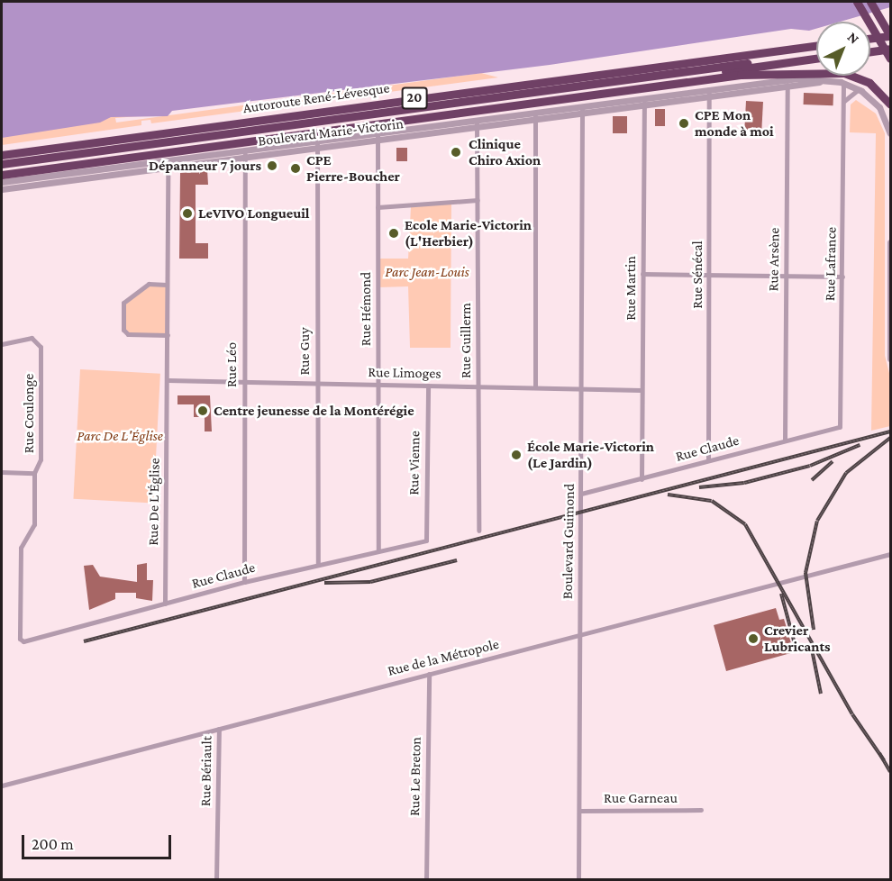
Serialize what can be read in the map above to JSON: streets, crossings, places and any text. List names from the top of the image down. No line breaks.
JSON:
{"streets":{"highway":["Autoroute René-Lévesque","20"],"street":["Boulevard Marie-Victorin","Rue Arsène","Rue Lafrance","Rue Sénécal","Rue Martin","Rue Hémond","Rue Guillerm","Rue Guy","Rue Léo","Rue Limoges","Rue Coulonge","Rue Claude","Rue Vienne","Rue De L'Église","Boulevard Guimond","Rue de la Métropole","Rue Bériault","Rue Le Breton","Rue Garneau"]},"crossings":[["Boulevard Marie-Victorin","Rue Arsène"],["Boulevard Marie-Victorin","Rue Lafrance"],["Boulevard Marie-Victorin","Rue Sénécal"],["Boulevard Marie-Victorin","Rue Martin"],["Boulevard Marie-Victorin","Rue Hémond"],["Boulevard Marie-Victorin","Rue Guillerm"],["Boulevard Marie-Victorin","Rue Guy"],["Boulevard Marie-Victorin","Rue Léo"],["Boulevard Marie-Victorin","Rue De L'Église"],["Boulevard Marie-Victorin","Boulevard Guimond"],["Rue Arsène","Rue Claude"],["Rue Lafrance","Rue Claude"],["Rue Sénécal","Rue Claude"],["Rue Martin","Rue Limoges"],["Rue Martin","Rue Claude"],["Rue Hémond","Rue Limoges"],["Rue Hémond","Rue Claude"],["Rue Guillerm","Rue Limoges"],["Rue Guy","Rue Limoges"],["Rue Guy","Rue Claude"],["Rue Léo","Rue Limoges"],["Rue Léo","Rue Claude"],["Rue Limoges","Rue Vienne"],["Rue Limoges","Rue De L'Église"],["Rue Limoges","Boulevard Guimond"],["Rue Coulonge","Rue Claude"],["Rue Claude","Rue Vienne"],["Rue Claude","Rue De L'Église"],["Rue Claude","Boulevard Guimond"],["Boulevard Guimond","Rue de la Métropole"],["Boulevard Guimond","Rue Garneau"],["Rue de la Métropole","Rue Bériault"],["Rue de la Métropole","Rue Le Breton"]],"parks":["Parc Jean-Louis","Parc De L'Église"],"places":["CPE Mon monde à moi","Clinique Chiro Axion","Dépanneur 7 jours","CPE Pierre-Boucher","LeVIVO Longueuil","Ecole Marie-Victorin (L'Herbier)","Centre jeunesse de la Montérégie","École Marie-Victorin (Le Jardin)","Crevier Lubricants"],"scale_bar":"200 m","north":"top right"}
